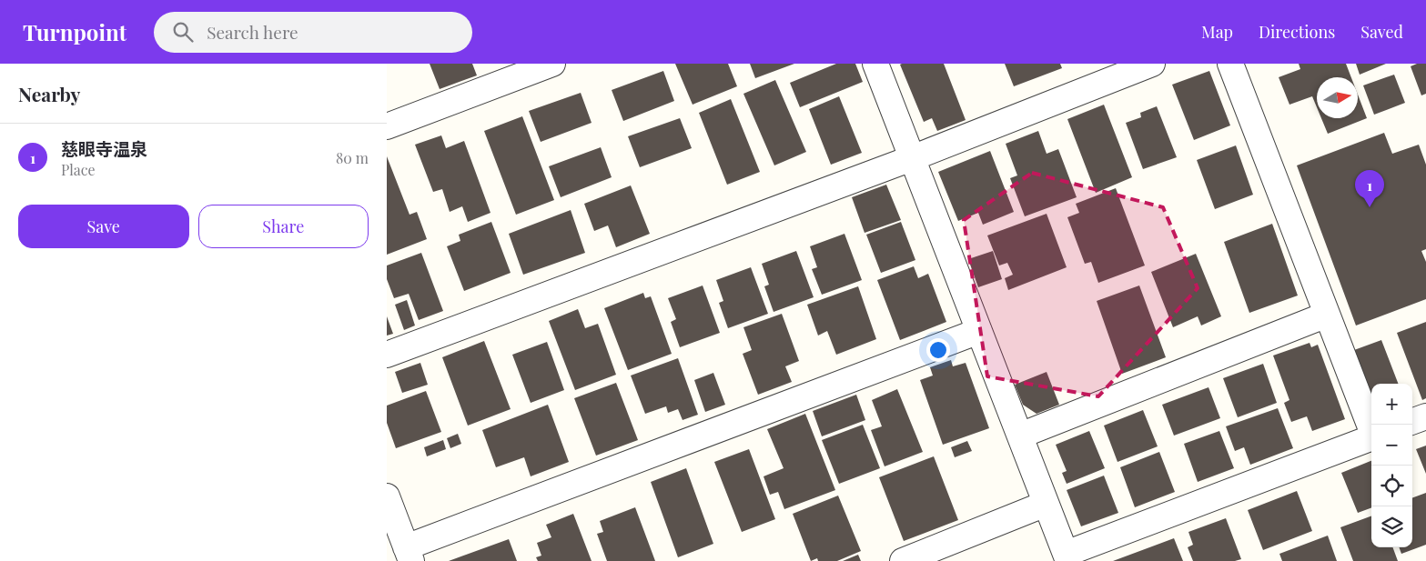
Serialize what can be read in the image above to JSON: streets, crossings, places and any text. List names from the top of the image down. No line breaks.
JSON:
{"north":"right","page":{"header":"Turnpoint","search":"Search here","nav":["Map","Directions","Saved"],"heading":"Nearby","list":[{"mark":"1","name":"慈眼寺温泉","note":"Place","value":"80 m"}],"pins":"1","buttons":["Save","Share"],"map_buttons":["+","−"]}}
